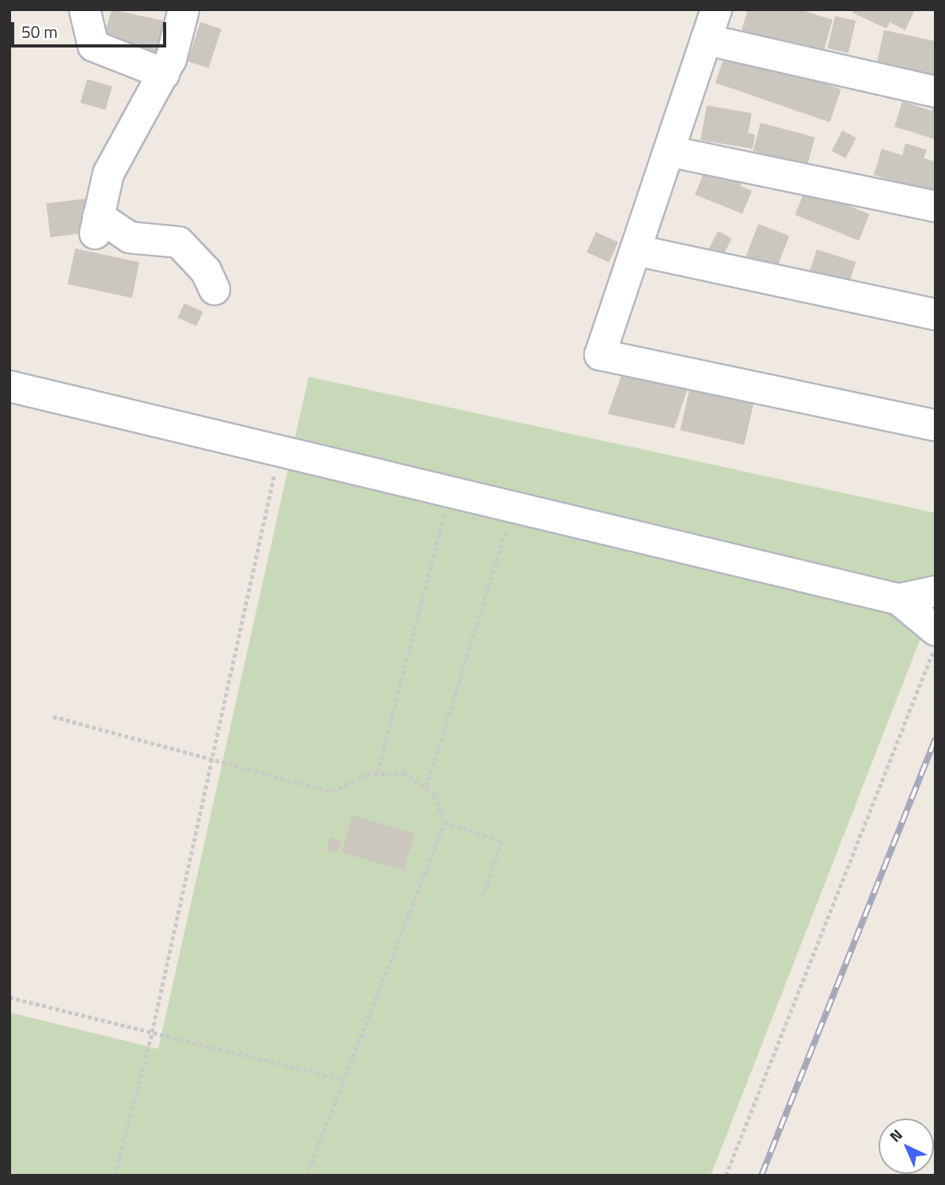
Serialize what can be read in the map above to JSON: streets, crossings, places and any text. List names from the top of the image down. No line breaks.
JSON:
{"scale_bar":"50 m","north":"top left"}
